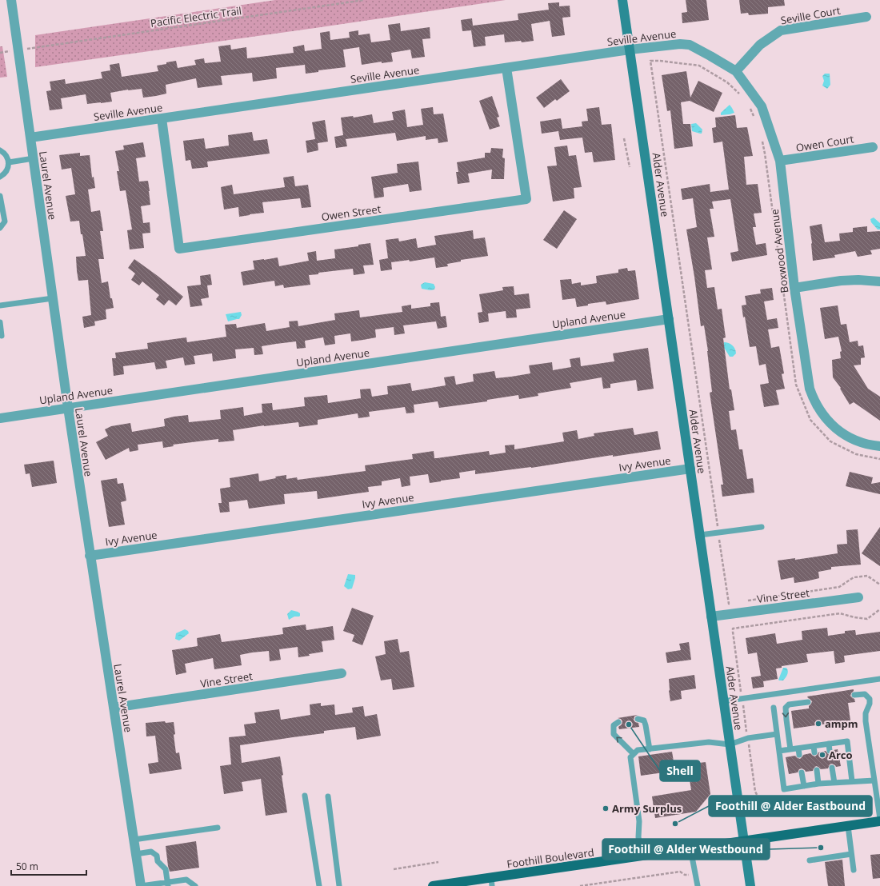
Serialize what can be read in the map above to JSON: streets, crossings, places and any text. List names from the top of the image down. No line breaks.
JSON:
{"streets":{"main road":["Alder Avenue","Foothill Boulevard"],"street":["Seville Court","Seville Avenue","Owen Court","Laurel Avenue","Owen Street","Boxwood Avenue","Upland Avenue","Ivy Avenue","Vine Street"],"path":["Pacific Electric Trail"]},"crossings":[["Seville Court","Seville Avenue"],["Seville Court","Boxwood Avenue"],["Seville Avenue","Alder Avenue"],["Seville Avenue","Laurel Avenue"],["Seville Avenue","Owen Street"],["Seville Avenue","Boxwood Avenue"],["Owen Court","Boxwood Avenue"],["Alder Avenue","Upland Avenue"],["Alder Avenue","Ivy Avenue"],["Alder Avenue","Vine Street"],["Alder Avenue","Foothill Boulevard"],["Laurel Avenue","Upland Avenue"],["Laurel Avenue","Ivy Avenue"],["Laurel Avenue","Vine Street"]],"places":["ampm","Shell","Arco","Army Surplus","Foothill @ Alder Eastbound","Foothill @ Alder Westbound"],"scale_bar":"50 m"}
